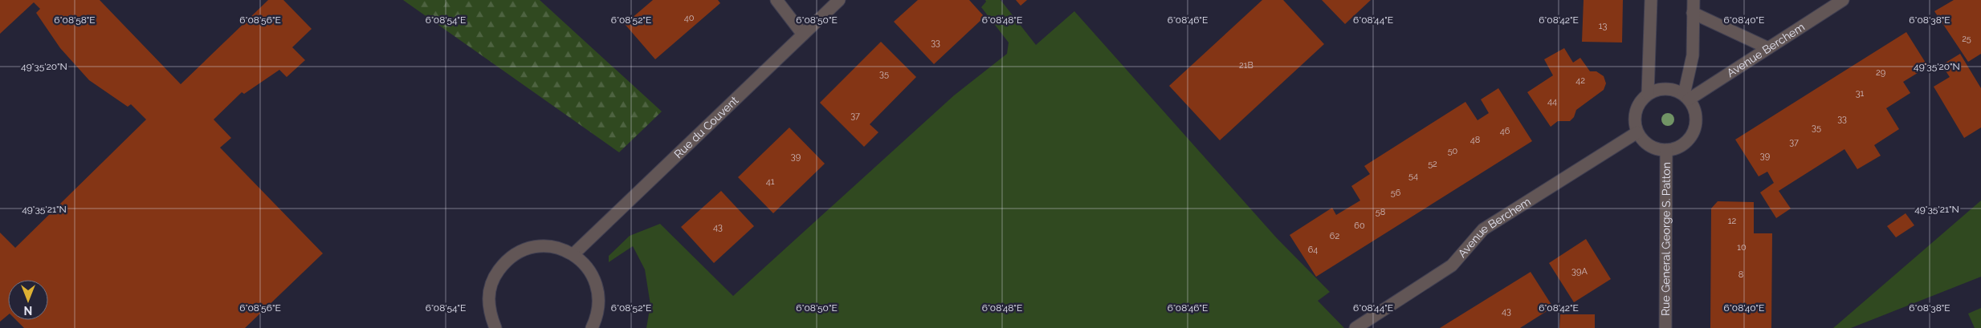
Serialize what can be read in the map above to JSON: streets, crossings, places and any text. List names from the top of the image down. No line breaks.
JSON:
{"streets":{"street":["Avenue Berchem","Rue du Couvent","Rue General George S. Patton"]},"crossings":[["Avenue Berchem","Rue General George S. Patton"]],"house_numbers":["40","13","25","33","21B","29","35","42","31","44","37","33","35","46","48","37","50","39","39","52","54","41","56","58","12","60","43","62","10","64","39A","8","43"],"north":"bottom","coordinates":["6°08'58\"E","6°08'56\"E","6°08'54\"E","6°08'52\"E","6°08'50\"E","6°08'48\"E","6°08'46\"E","6°08'44\"E","6°08'42\"E","6°08'40\"E","6°08'38\"E","49°35'20\"N","49°35'21\"N"]}
